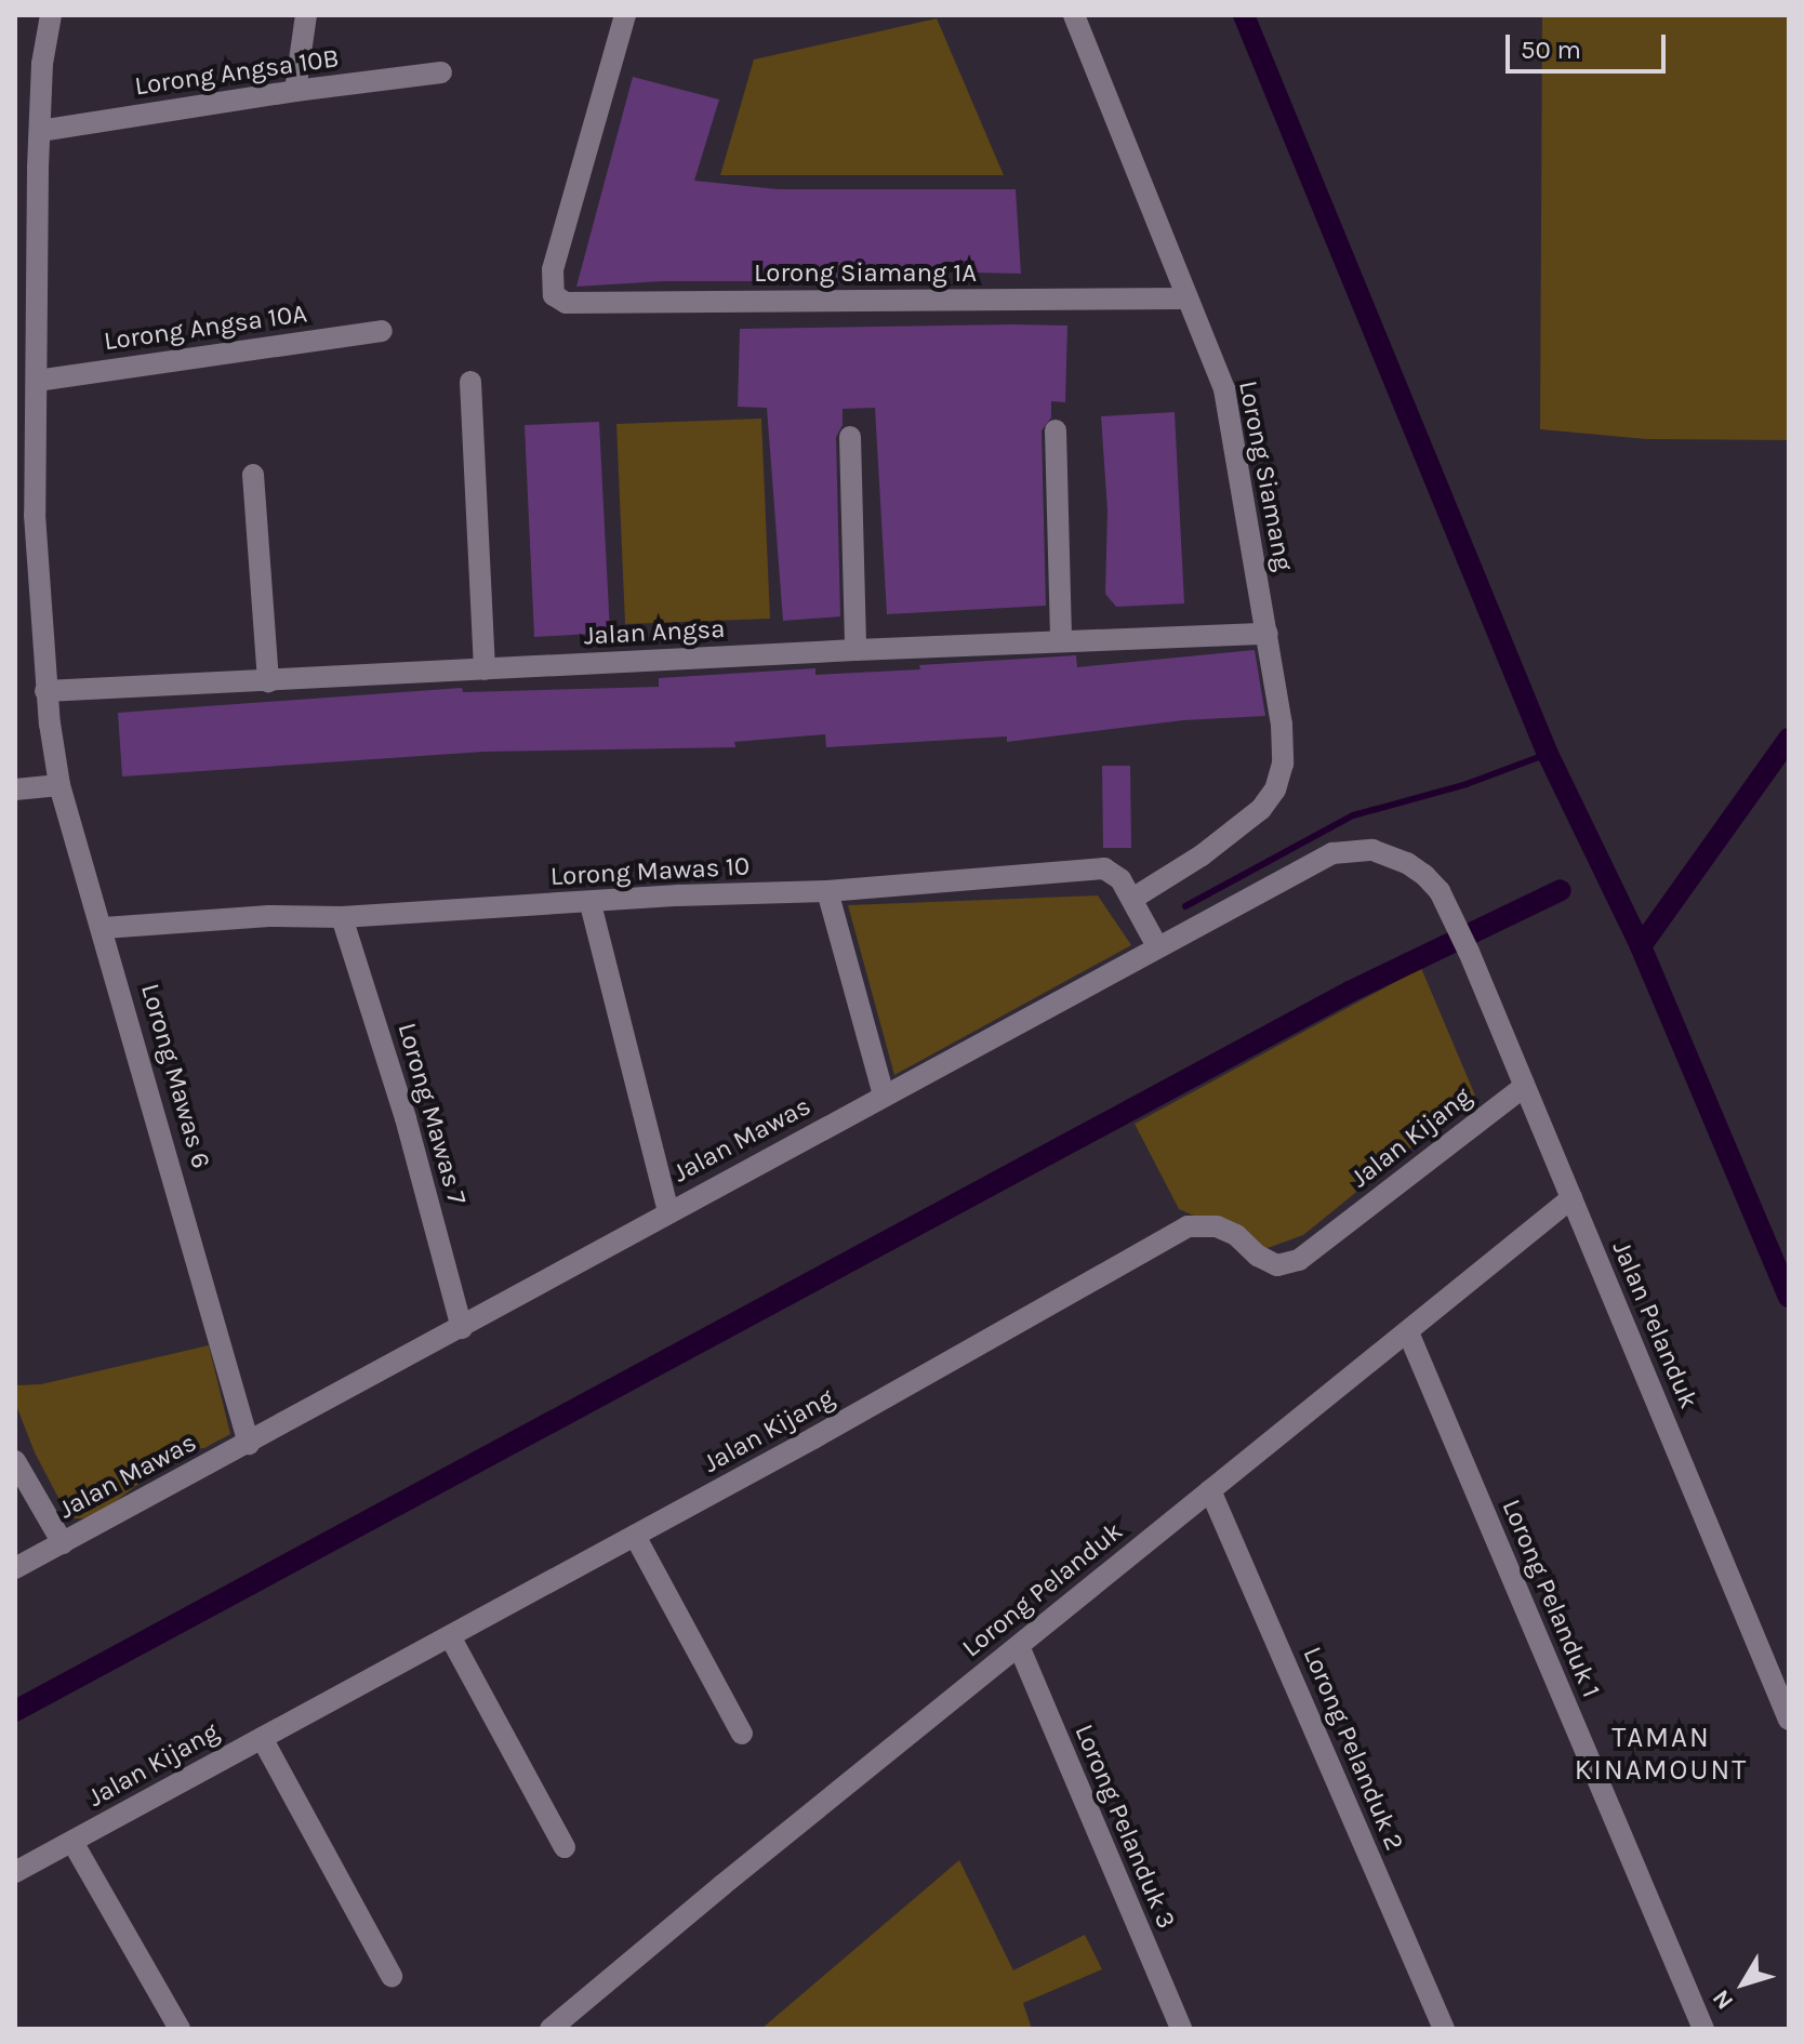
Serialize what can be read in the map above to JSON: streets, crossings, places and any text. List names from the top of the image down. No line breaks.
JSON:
{"streets":{"street":["Lorong Angsa 10B","Lorong Siamang 1A","Lorong Angsa 10A","Lorong Siamang","Jalan Angsa","Lorong Mawas 10","Lorong Mawas 6","Lorong Mawas 7","Jalan Kijang","Jalan Mawas","Jalan Pelanduk","Lorong Pelanduk","Lorong Pelanduk 1","Lorong Pelanduk 2","Lorong Pelanduk 3"]},"crossings":[["Lorong Angsa 10B","Lorong Mawas 6"],["Lorong Siamang 1A","Lorong Siamang"],["Lorong Angsa 10A","Lorong Mawas 6"],["Lorong Siamang","Jalan Angsa"],["Lorong Siamang","Lorong Mawas 10"],["Jalan Angsa","Lorong Mawas 6"],["Lorong Mawas 10","Lorong Mawas 6"],["Lorong Mawas 10","Lorong Mawas 7"],["Lorong Mawas 10","Jalan Mawas"],["Lorong Mawas 6","Jalan Mawas"],["Lorong Mawas 7","Jalan Mawas"],["Jalan Kijang","Jalan Pelanduk"],["Jalan Mawas","Jalan Pelanduk"],["Jalan Pelanduk","Lorong Pelanduk"],["Lorong Pelanduk","Lorong Pelanduk 1"],["Lorong Pelanduk","Lorong Pelanduk 2"],["Lorong Pelanduk","Lorong Pelanduk 3"]],"districts":["TAMAN KINAMOUNT"],"scale_bar":"50 m","north":"bottom left"}
